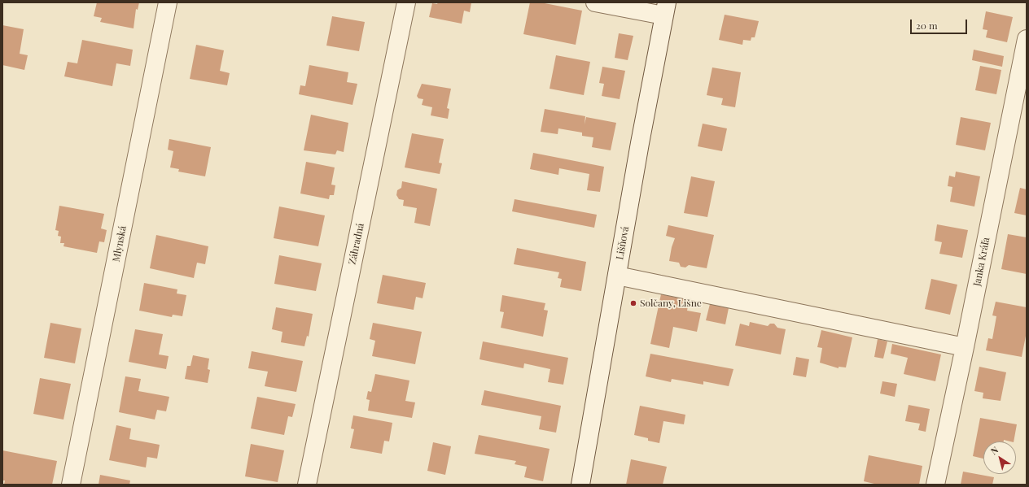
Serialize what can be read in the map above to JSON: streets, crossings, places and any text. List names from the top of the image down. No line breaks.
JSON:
{"streets":{"street":["Lišňová","Mlynská","Záhradná","Janka Kráľa"]},"places":["Solčany, Lišne"],"scale_bar":"20 m","north":"top left"}
